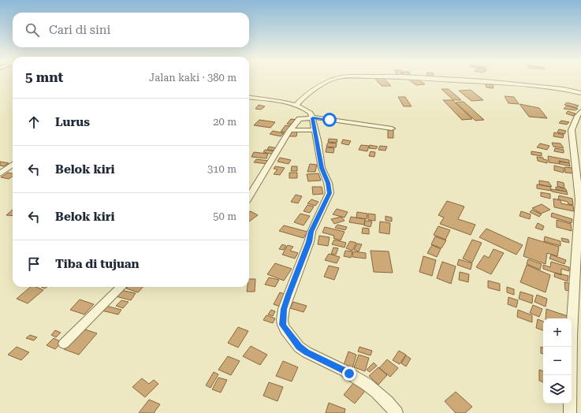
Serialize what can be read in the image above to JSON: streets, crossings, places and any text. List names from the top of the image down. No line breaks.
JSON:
{"page":{"search":"Cari di sini","heading":["5 mnt","Jalan kaki · 380 m"],"list":[["Lurus","20 m"],["Belok kiri","310 m"],["Belok kiri","50 m"],"Tiba di tujuan"],"map_buttons":["+","−"]}}
